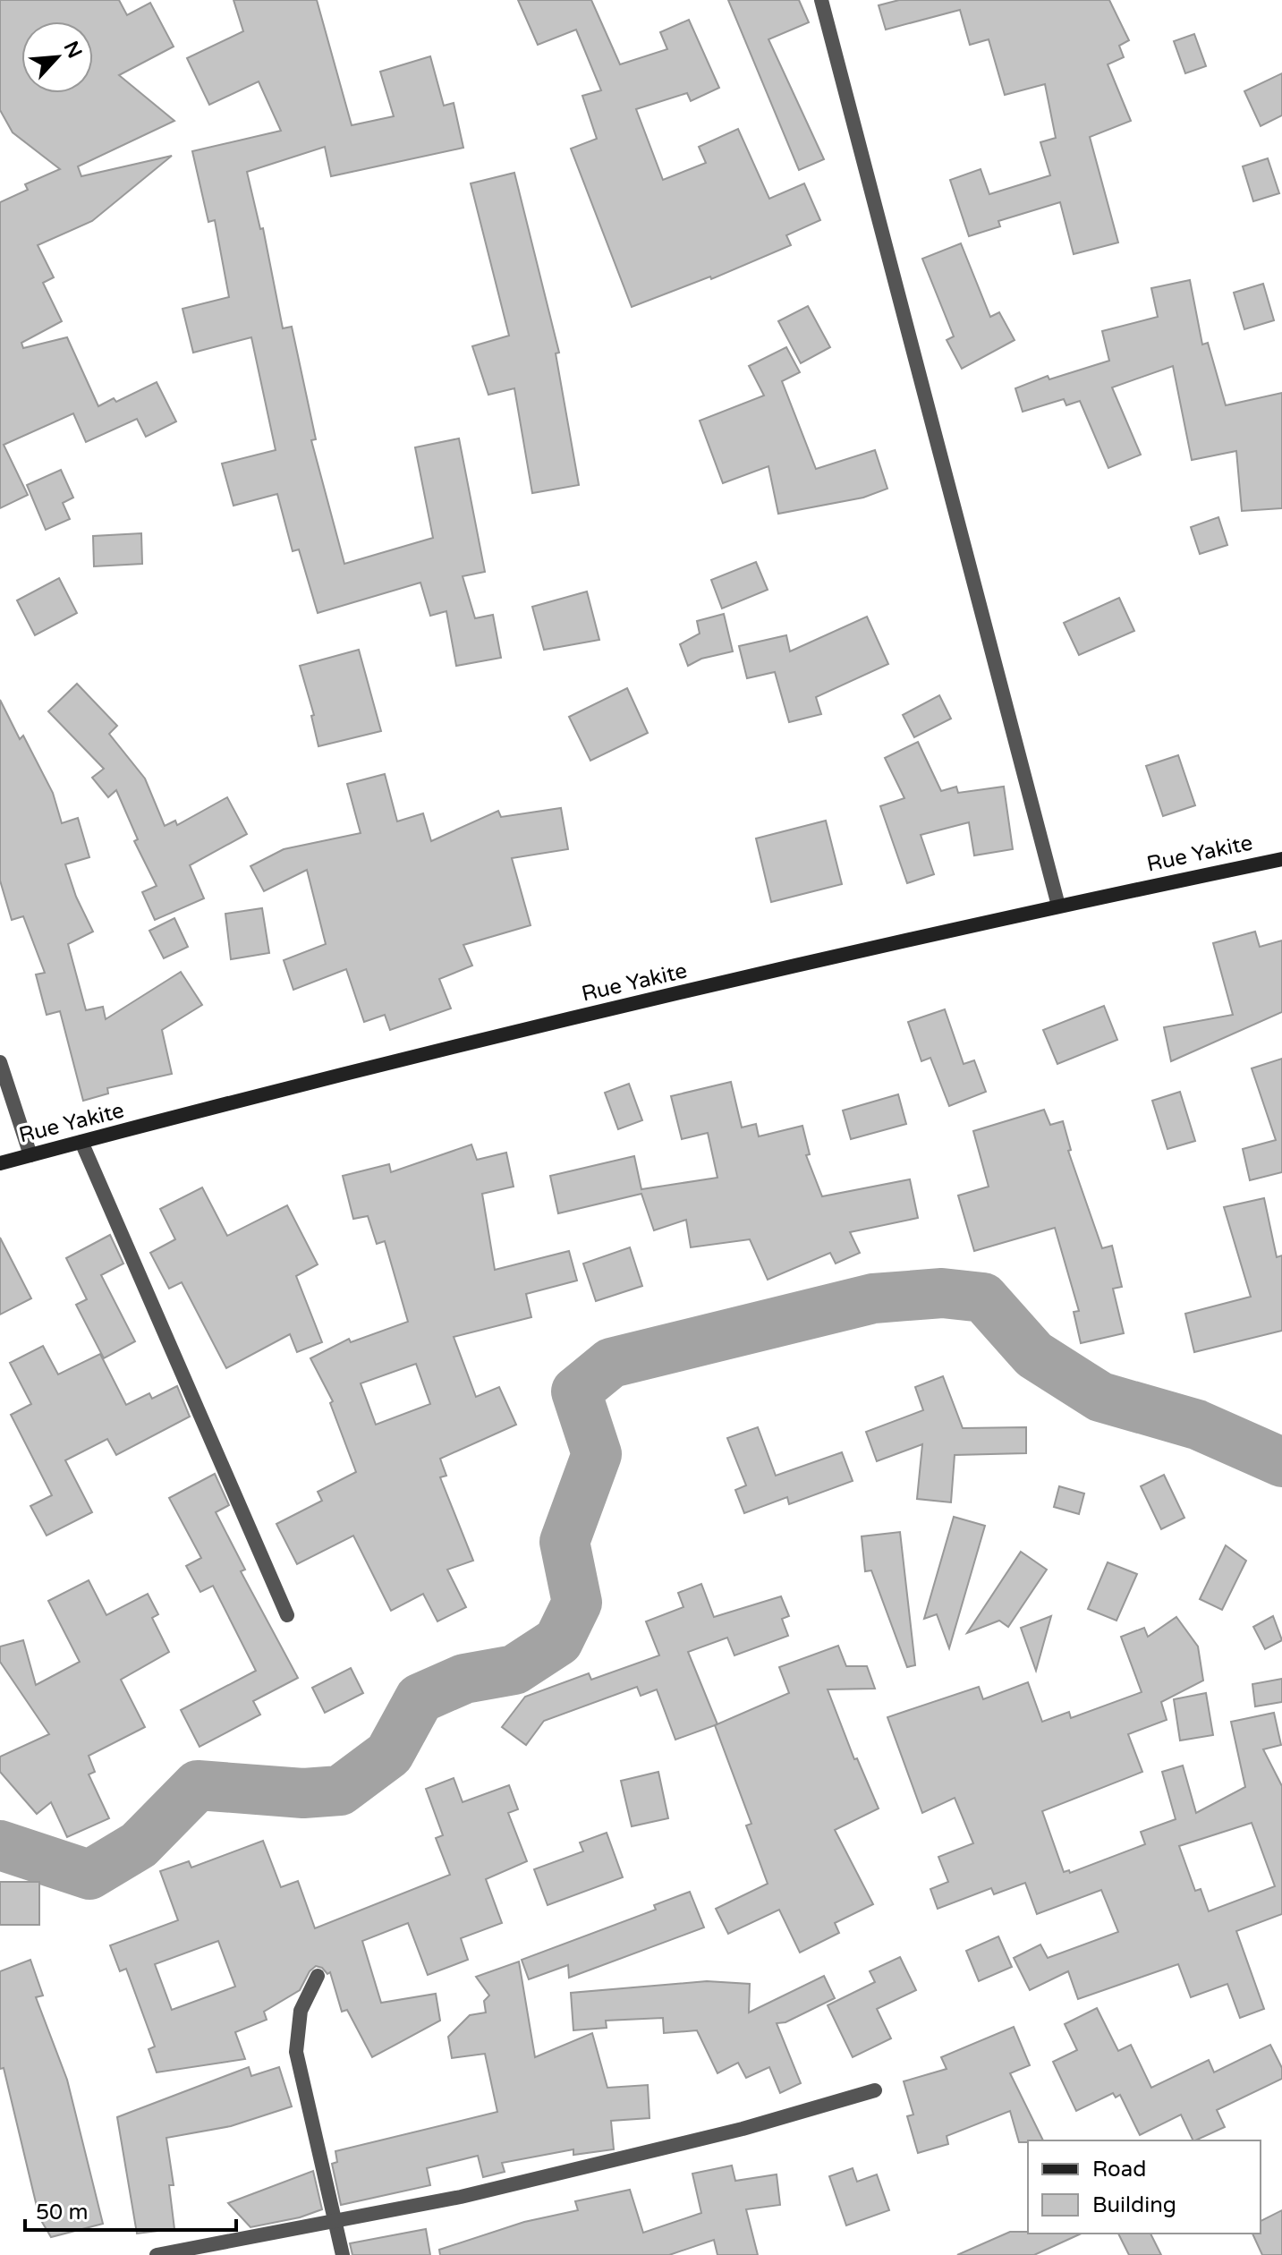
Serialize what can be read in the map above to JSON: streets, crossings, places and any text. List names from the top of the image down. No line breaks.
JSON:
{"streets":{"main road":["Rue Yakite"]},"legend":["Road","Building"],"scale_bar":"50 m","north":"top right"}
